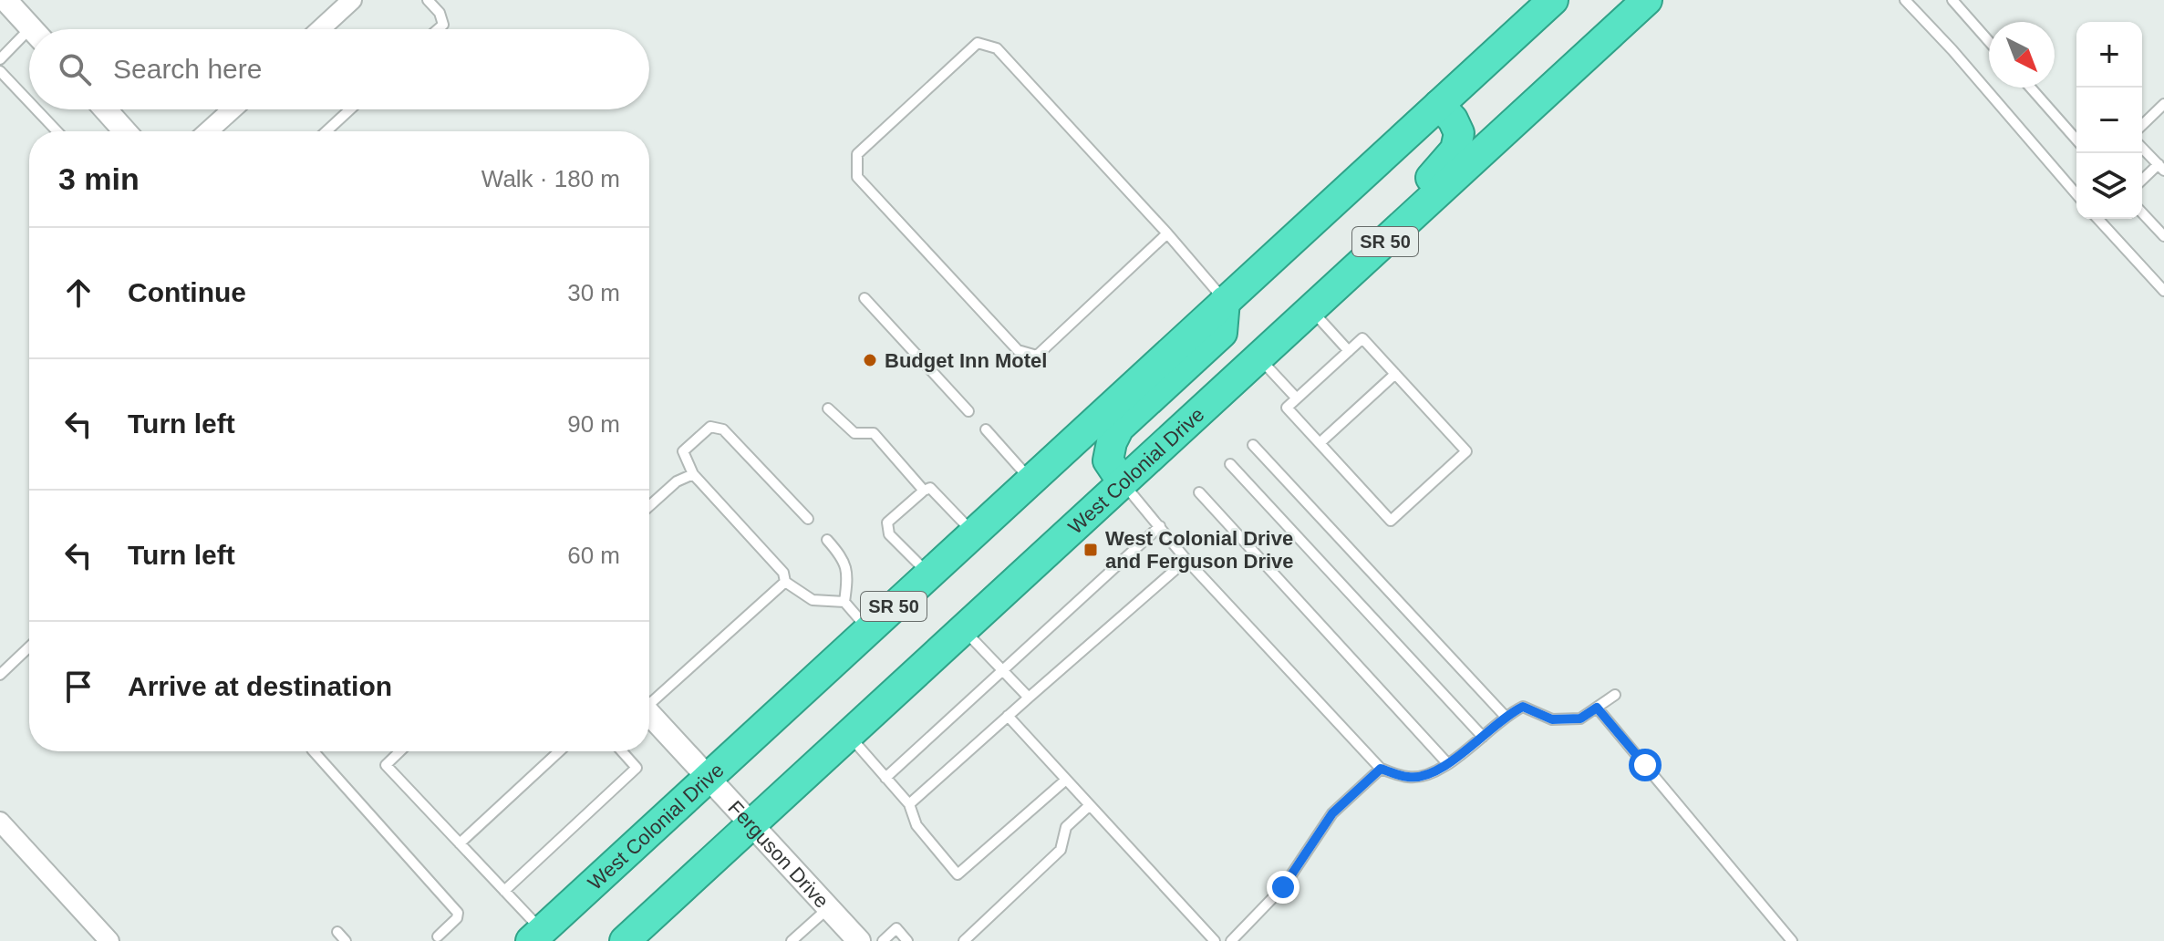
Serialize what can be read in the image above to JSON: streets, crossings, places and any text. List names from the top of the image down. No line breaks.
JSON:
{"streets":{"highway":["SR 50","West Colonial Drive"],"street":["Ferguson Drive"]},"crossings":[["West Colonial Drive","Ferguson Drive"]],"places":{"other":["Budget Inn Motel"],"transit":["West Colonial Drive and Ferguson Drive"]},"north":"bottom right","page":{"map_buttons":["+","−"],"search":"Search here","heading":["3 min","Walk · 180 m"],"list":[["Continue","30 m"],["Turn left","90 m"],["Turn left","60 m"],"Arrive at destination"]}}
